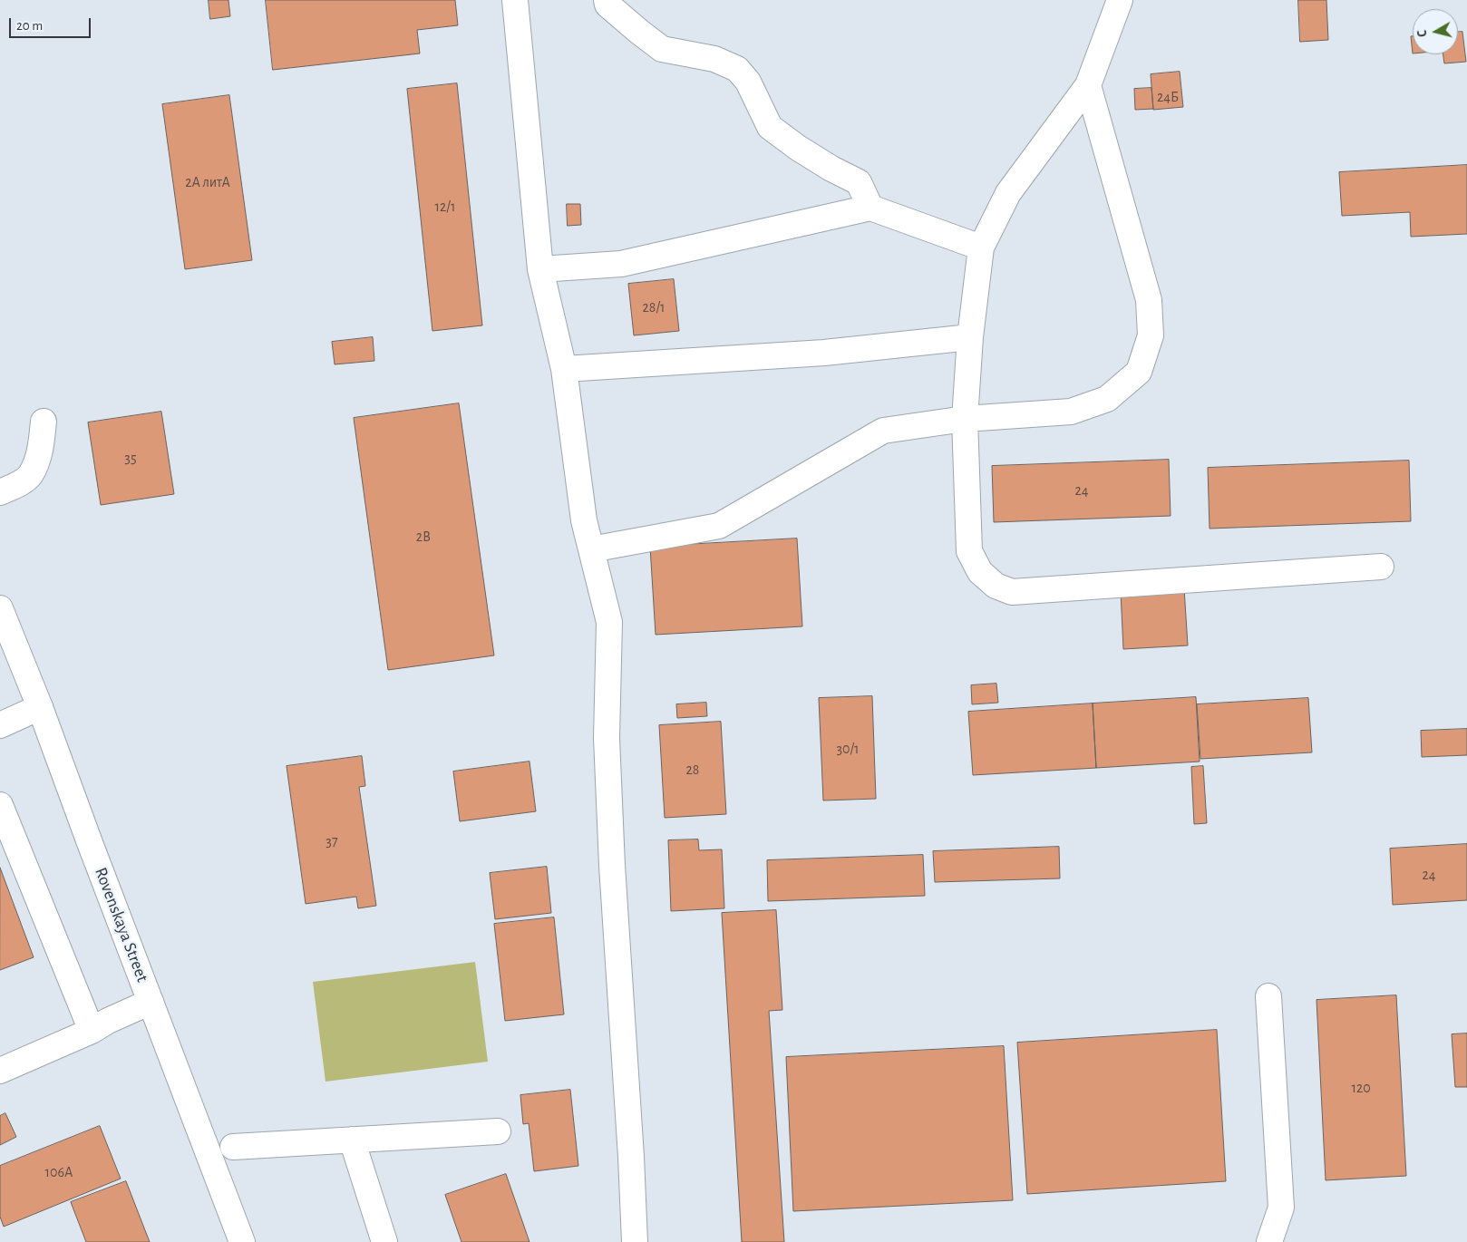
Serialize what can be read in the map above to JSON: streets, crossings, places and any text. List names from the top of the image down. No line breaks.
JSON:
{"streets":{"main road":["Rovenskaya Street"]},"house_numbers":["24Б","2А литА","12/1","28/1","35","24","2В","30/1","28","37","24","120","106А"],"scale_bar":"20 m","north":"left"}
